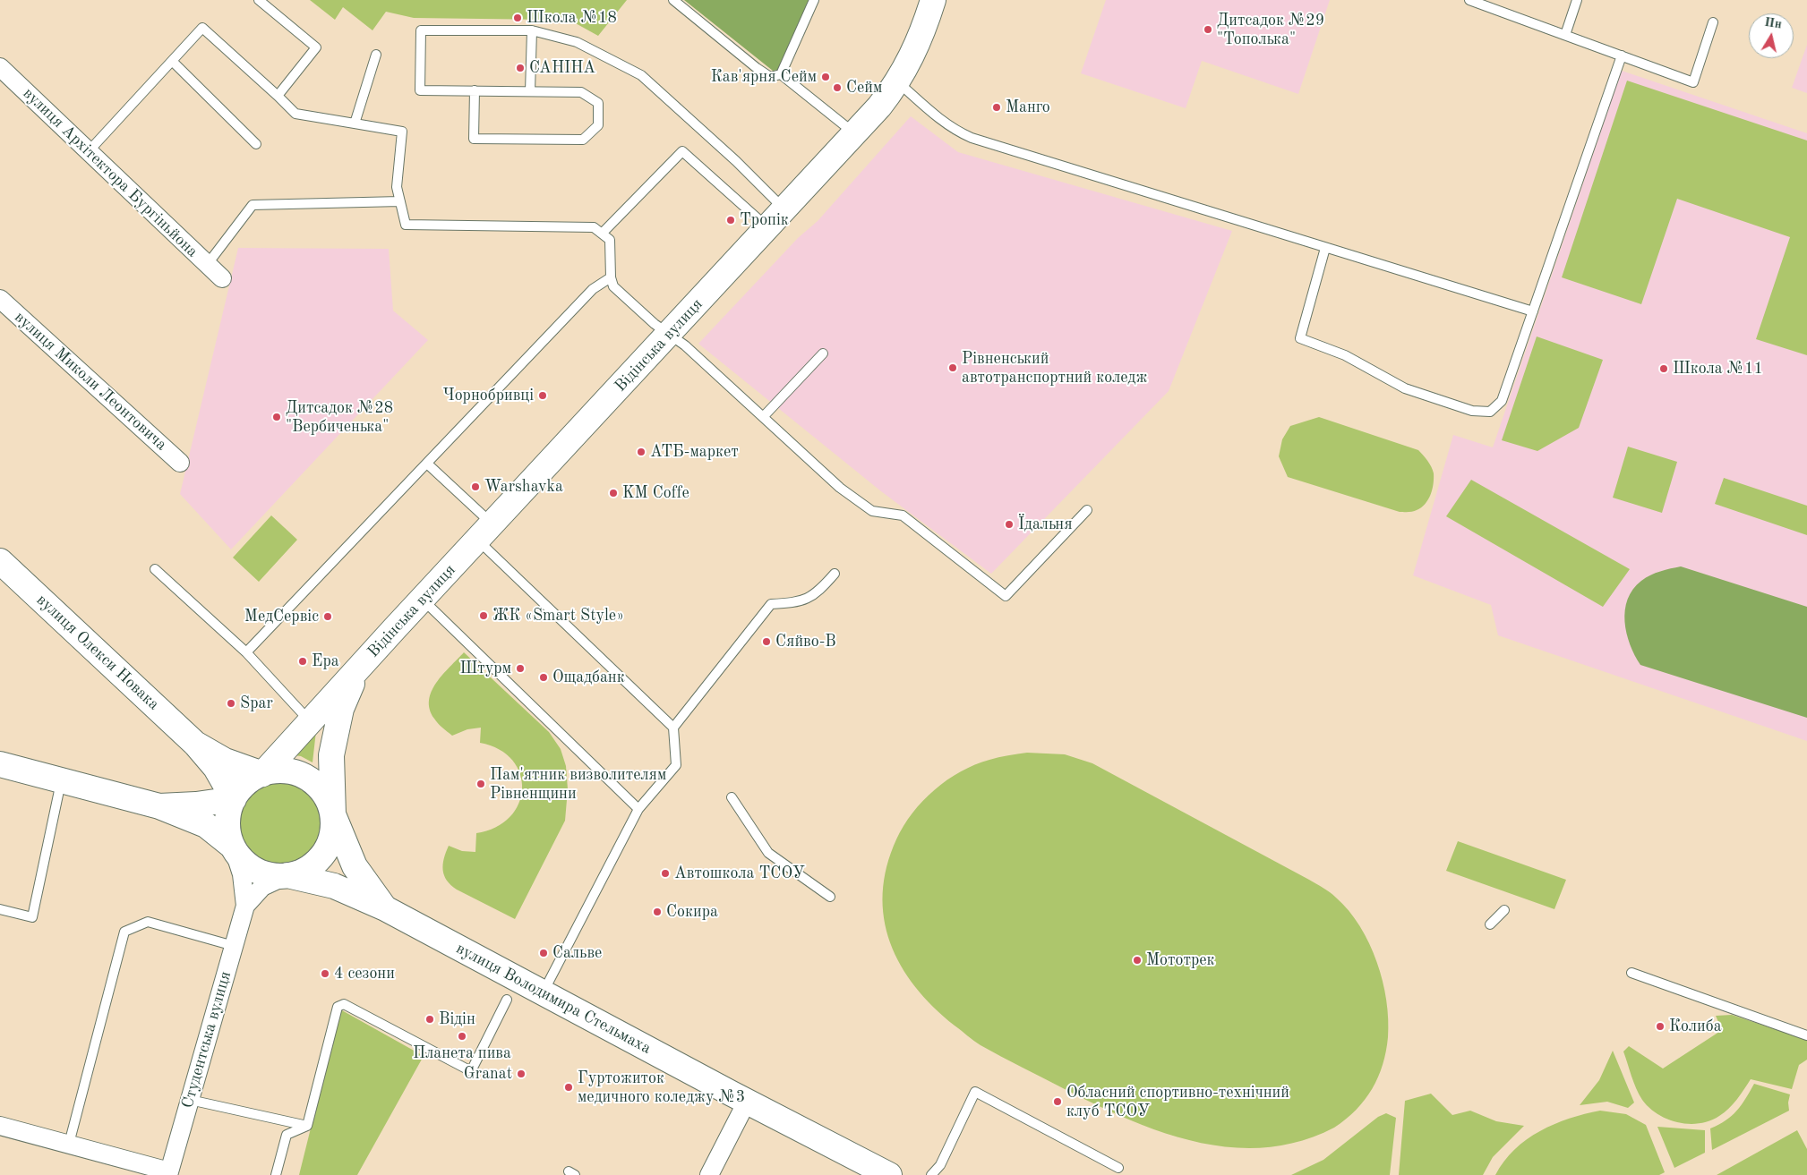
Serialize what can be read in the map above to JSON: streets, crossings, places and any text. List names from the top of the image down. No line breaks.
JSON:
{"streets":{"main road":["Відінська вулиця","вулиця Олекси Новака","вулиця Володимира Стельмаха"],"street":["вулиця Архітектора Бургіньйона","вулиця Миколи Леонтовича","Студентська вулиця"]},"crossings":[["Відінська вулиця","вулиця Олекси Новака"],["Відінська вулиця","вулиця Володимира Стельмаха"],["вулиця Олекси Новака","вулиця Володимира Стельмаха"]],"places":["Школа №18","Дитсадок №29 \"Тополька\"","САНІНА","Кав'ярня Сейм","Сейм","Манго","Тропік","Рівненський автотранспортний коледж","Школа №11","Чорнобривці","Дитсадок №28 \"Вербиченька\"","АТБ-маркет","Warshavka","KM Coffe","Їдальня","ЖК «Smart Style»","МедСервіс","Сяйво-В","Ера","Штурм","Ощадбанк","Spar","Пам'ятник визволителям Рівненщини","Автошкола ТСОУ","Сокира","Сальве","Мототрек","4 сезони","Відін","Колиба","Планета пива","Granat","Гуртожиток медичного коледжу №3","Обласний спортивно-технічний клуб ТСОУ"],"north":"top"}
